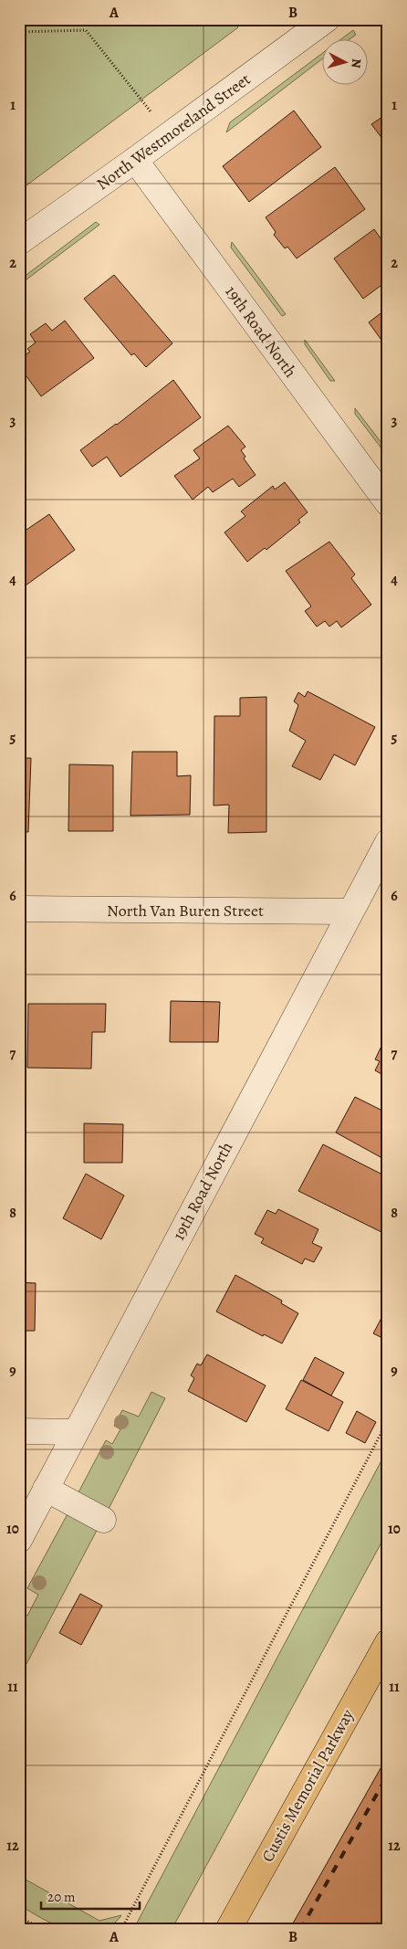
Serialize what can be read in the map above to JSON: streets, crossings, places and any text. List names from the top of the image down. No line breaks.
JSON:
{"streets":{"highway":["Custis Memorial Parkway"],"street":["North Westmoreland Street","19th Road North","North Van Buren Street"]},"crossings":[["North Westmoreland Street","19th Road North"],["19th Road North","North Van Buren Street"]],"scale_bar":"20 m","north":"right","grid":{"columns":["A","B"],"rows":["1","2","3","4","5","6","7","8","9","10","11","12"]}}
